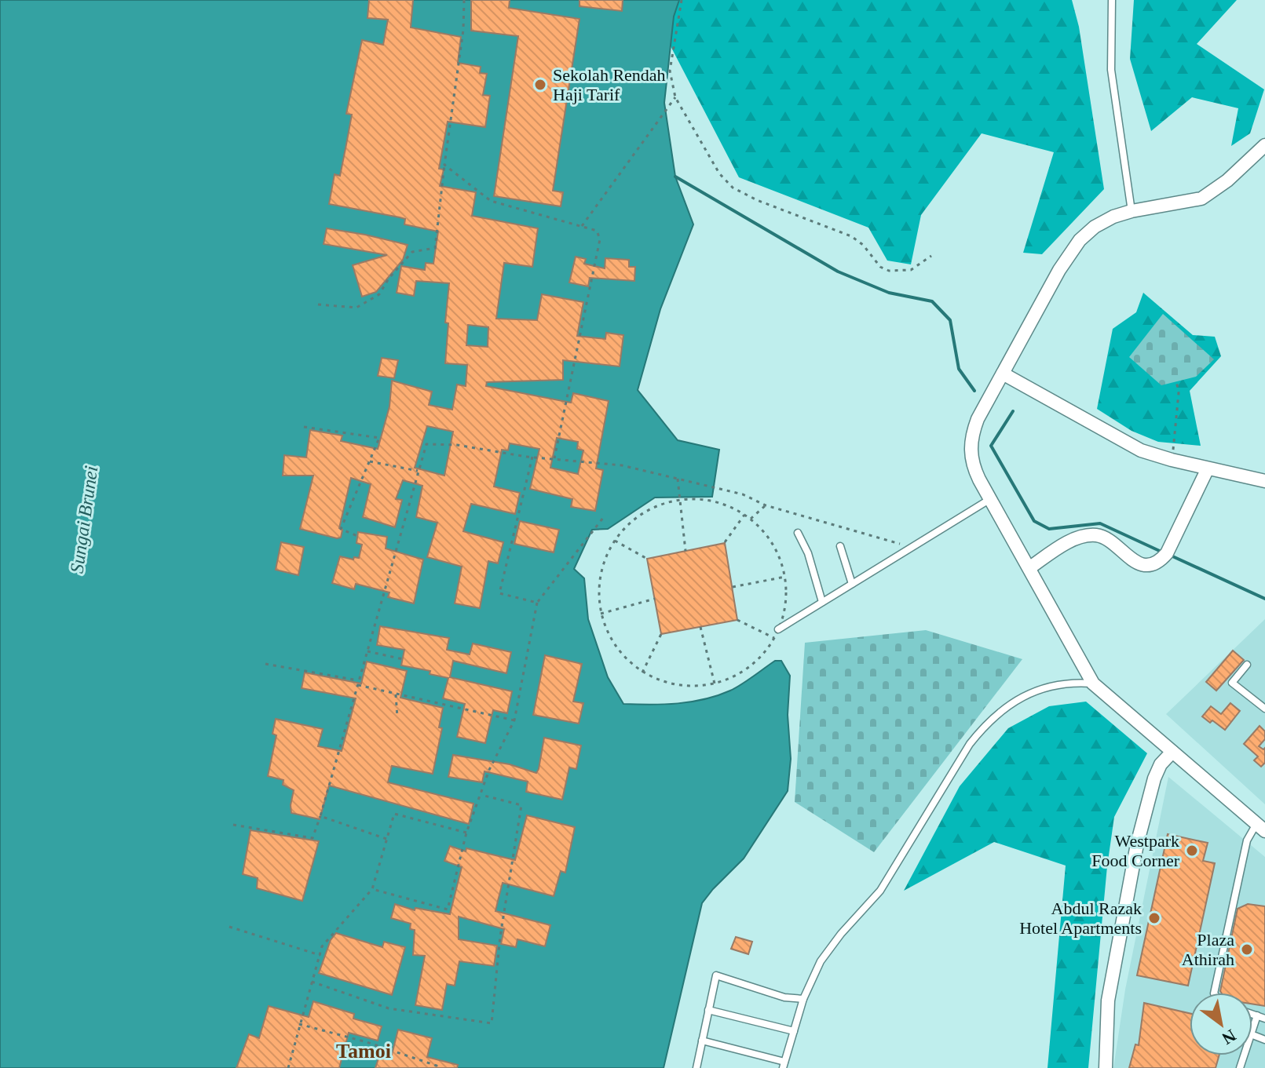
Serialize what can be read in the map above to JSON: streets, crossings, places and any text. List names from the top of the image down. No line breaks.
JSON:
{"districts":["Tamoi"],"water":["Sungai Brunei"],"places":["Sekolah Rendah Haji Tarif","Westpark Food Corner","Abdul Razak Hotel Apartments","Plaza Athirah"],"north":"bottom right"}
